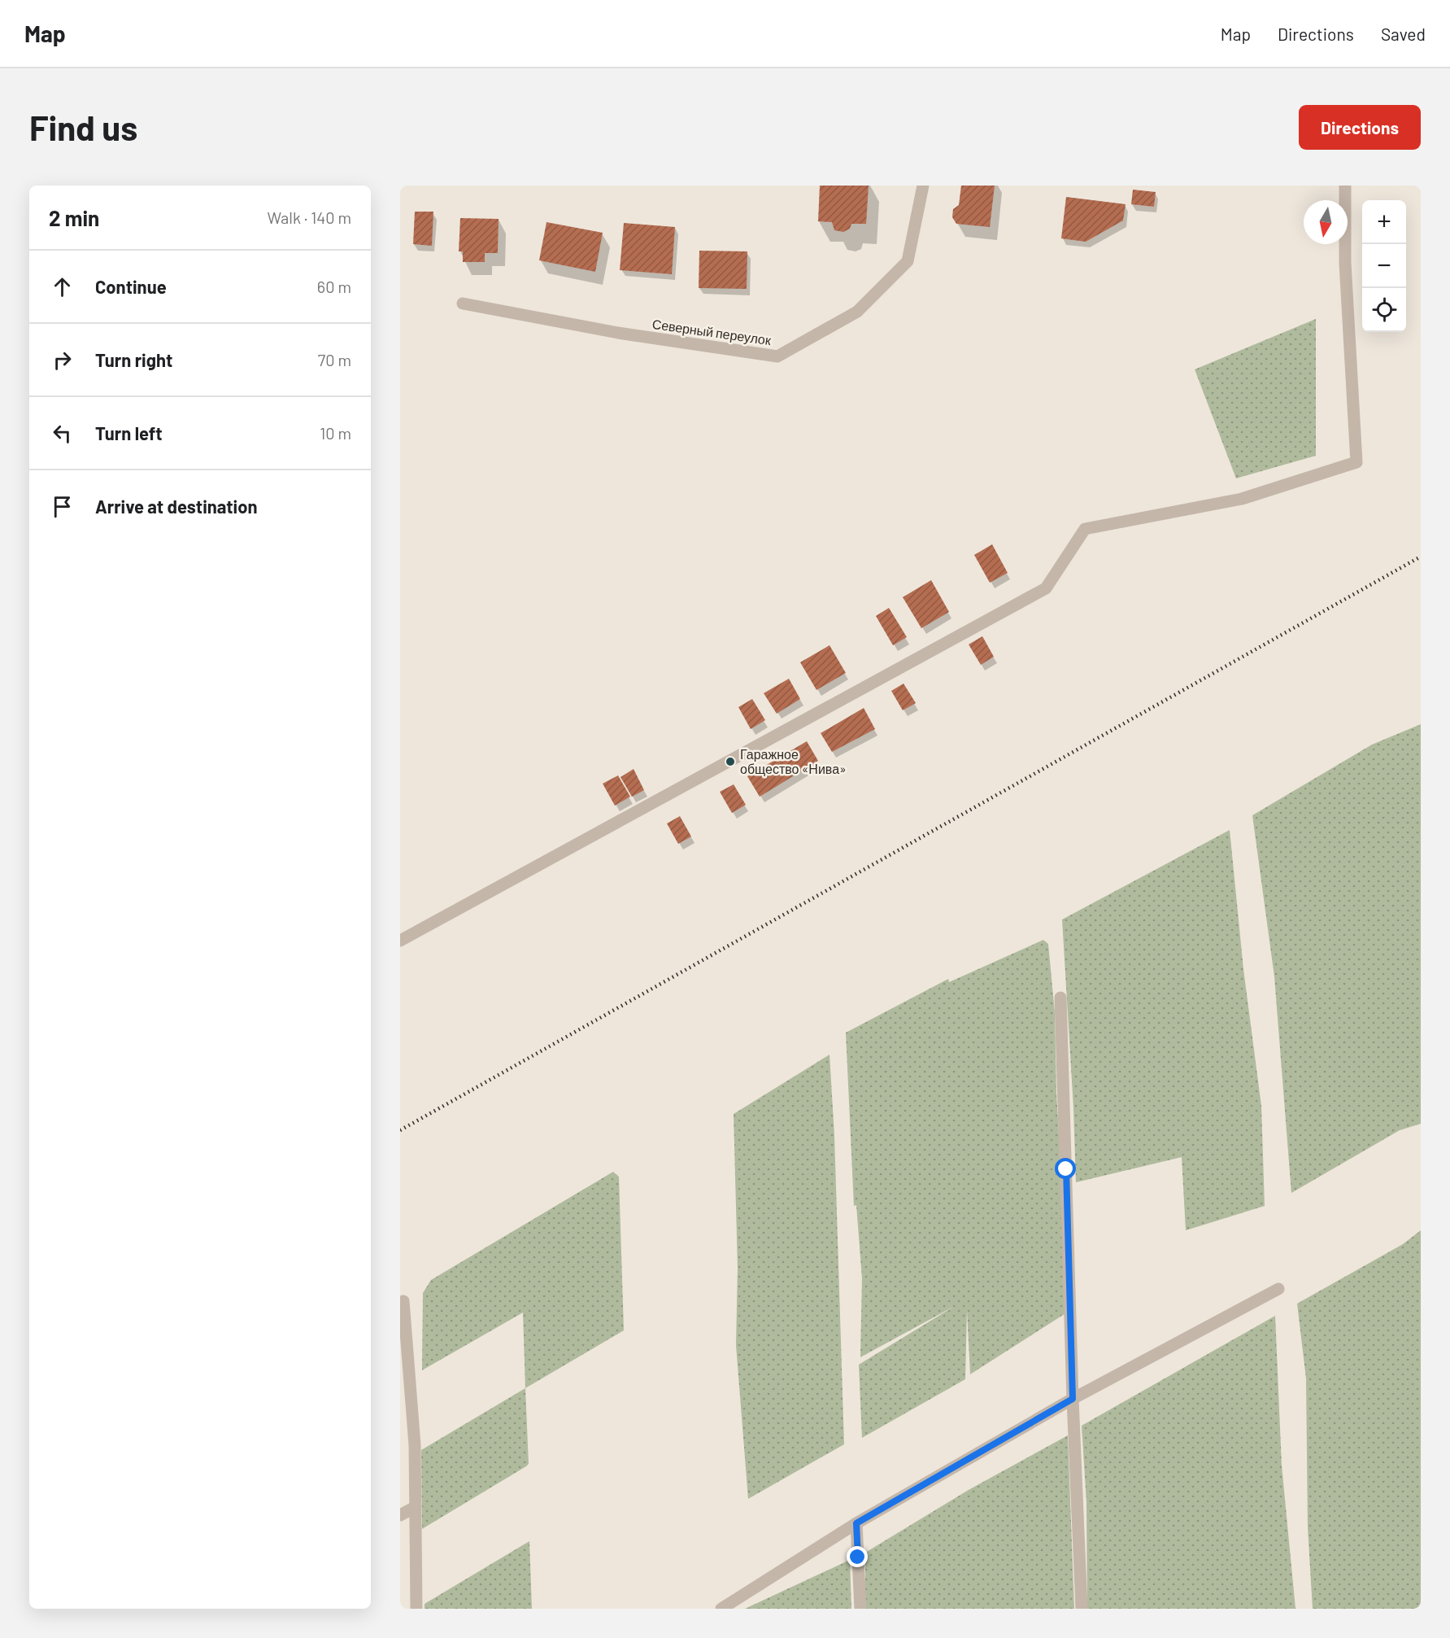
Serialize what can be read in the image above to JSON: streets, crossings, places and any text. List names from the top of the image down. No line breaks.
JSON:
{"streets":{"street":["Северный переулок"]},"places":["Гаражное общество «Нива»"],"north":"bottom","page":{"header":"Map","nav":["Map","Directions","Saved"],"buttons":"Directions","title":"Find us","heading":["2 min","Walk · 140 m"],"map_buttons":["+","−"],"list":[["Continue","60 m"],["Turn right","70 m"],["Turn left","10 m"],"Arrive at destination"]}}
